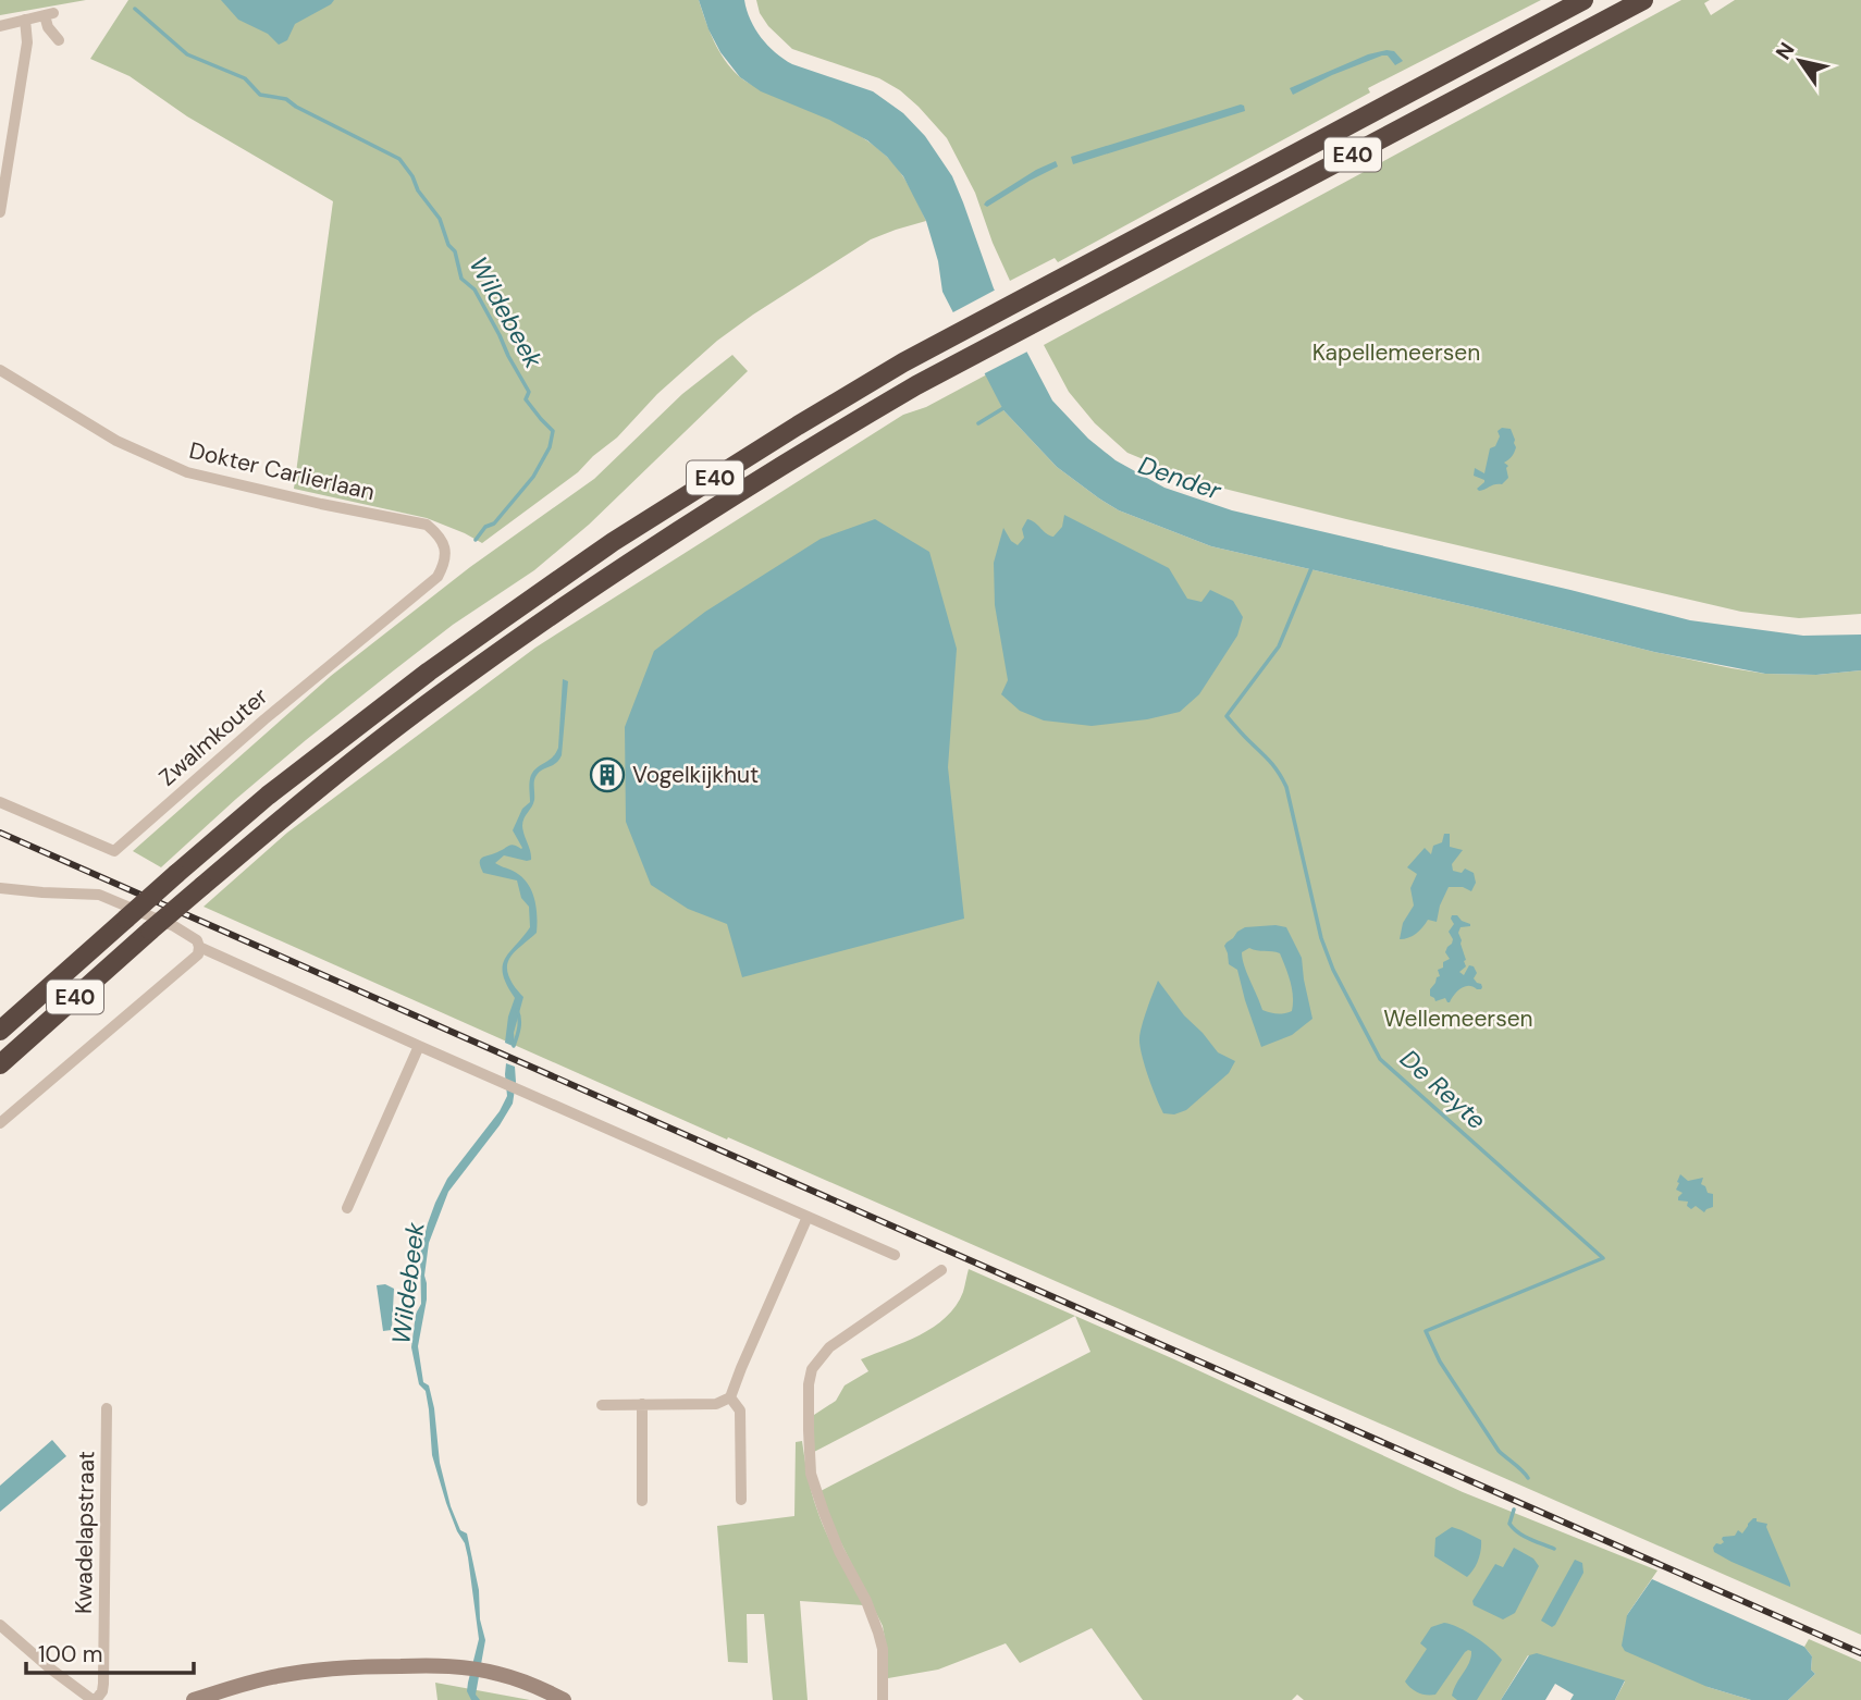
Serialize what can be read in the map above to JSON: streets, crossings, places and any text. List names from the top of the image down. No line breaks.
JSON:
{"streets":{"highway":["E40"],"street":["Dokter Carlierlaan","Zwalmkouter","Kwadelapstraat"]},"crossings":[["Dokter Carlierlaan","Zwalmkouter"]],"water":["Wildebeek","Dender","De Reyte"],"parks":["Kapellemeersen","Wellemeersen"],"places":{"building":["Vogelkijkhut"]},"scale_bar":"100 m","north":"top left"}
